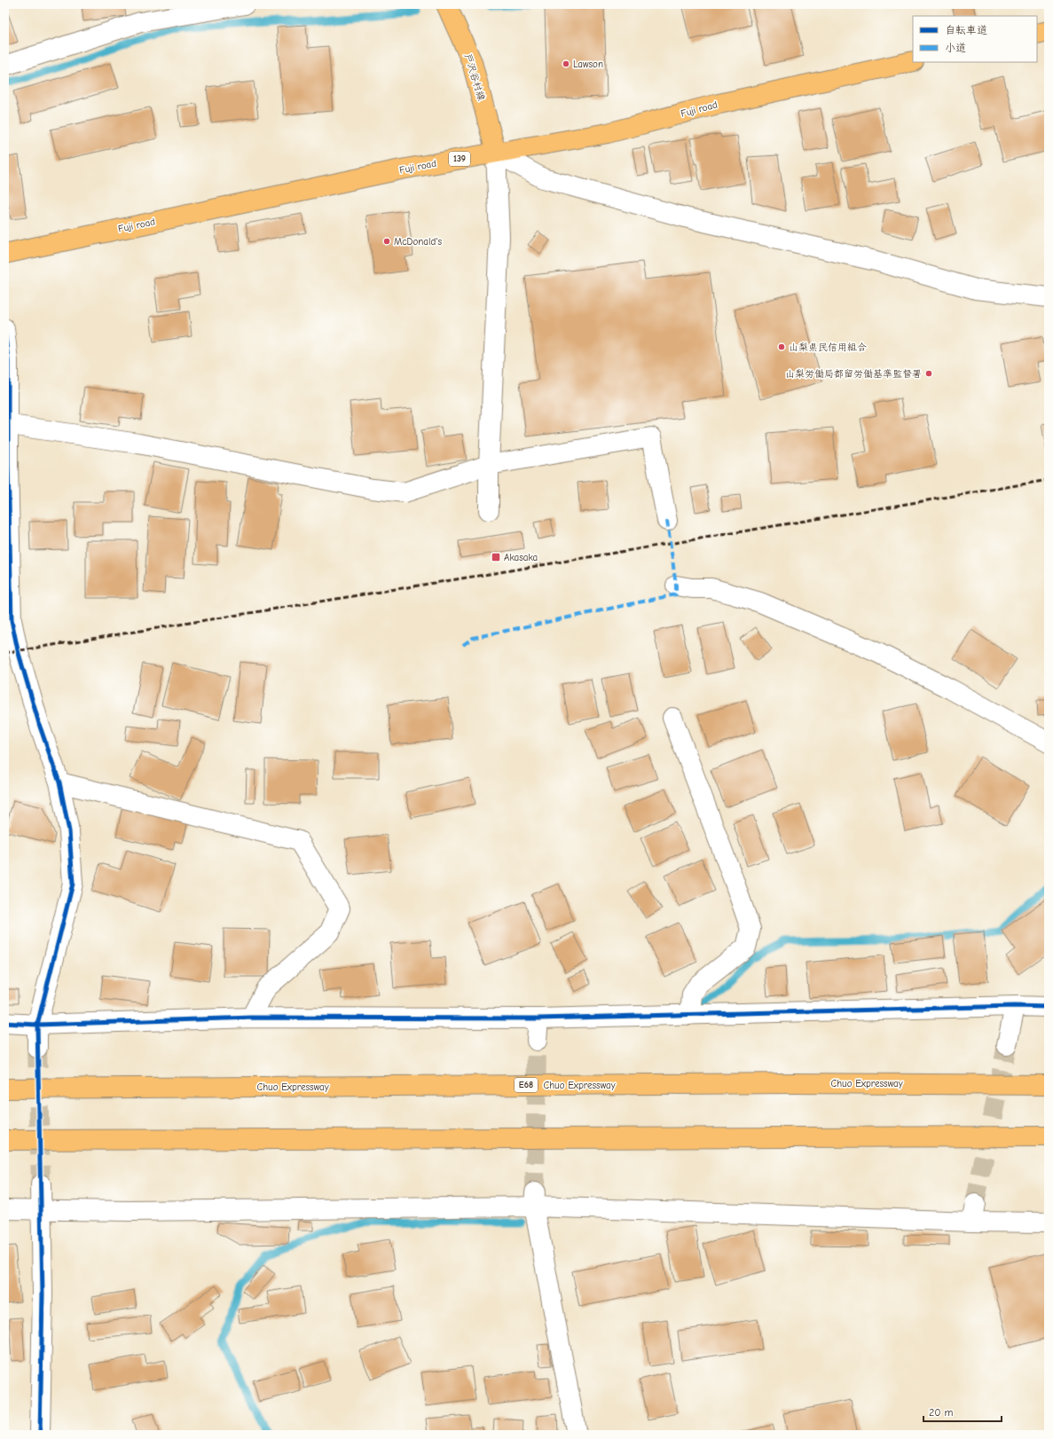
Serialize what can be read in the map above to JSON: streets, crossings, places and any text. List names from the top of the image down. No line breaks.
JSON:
{"streets":{"main road":["戸沢谷村線","Fuji road","139","Chuo Expressway","E68"]},"crossings":[["戸沢谷村線","Fuji road"]],"places":{"other":["Lawson","McDonald's","山梨県民信用組合","山梨労働局都留労働基準監督署"],"transit":["Akasaka"]},"legend":["自転車道","小道"],"scale_bar":"20 m"}
